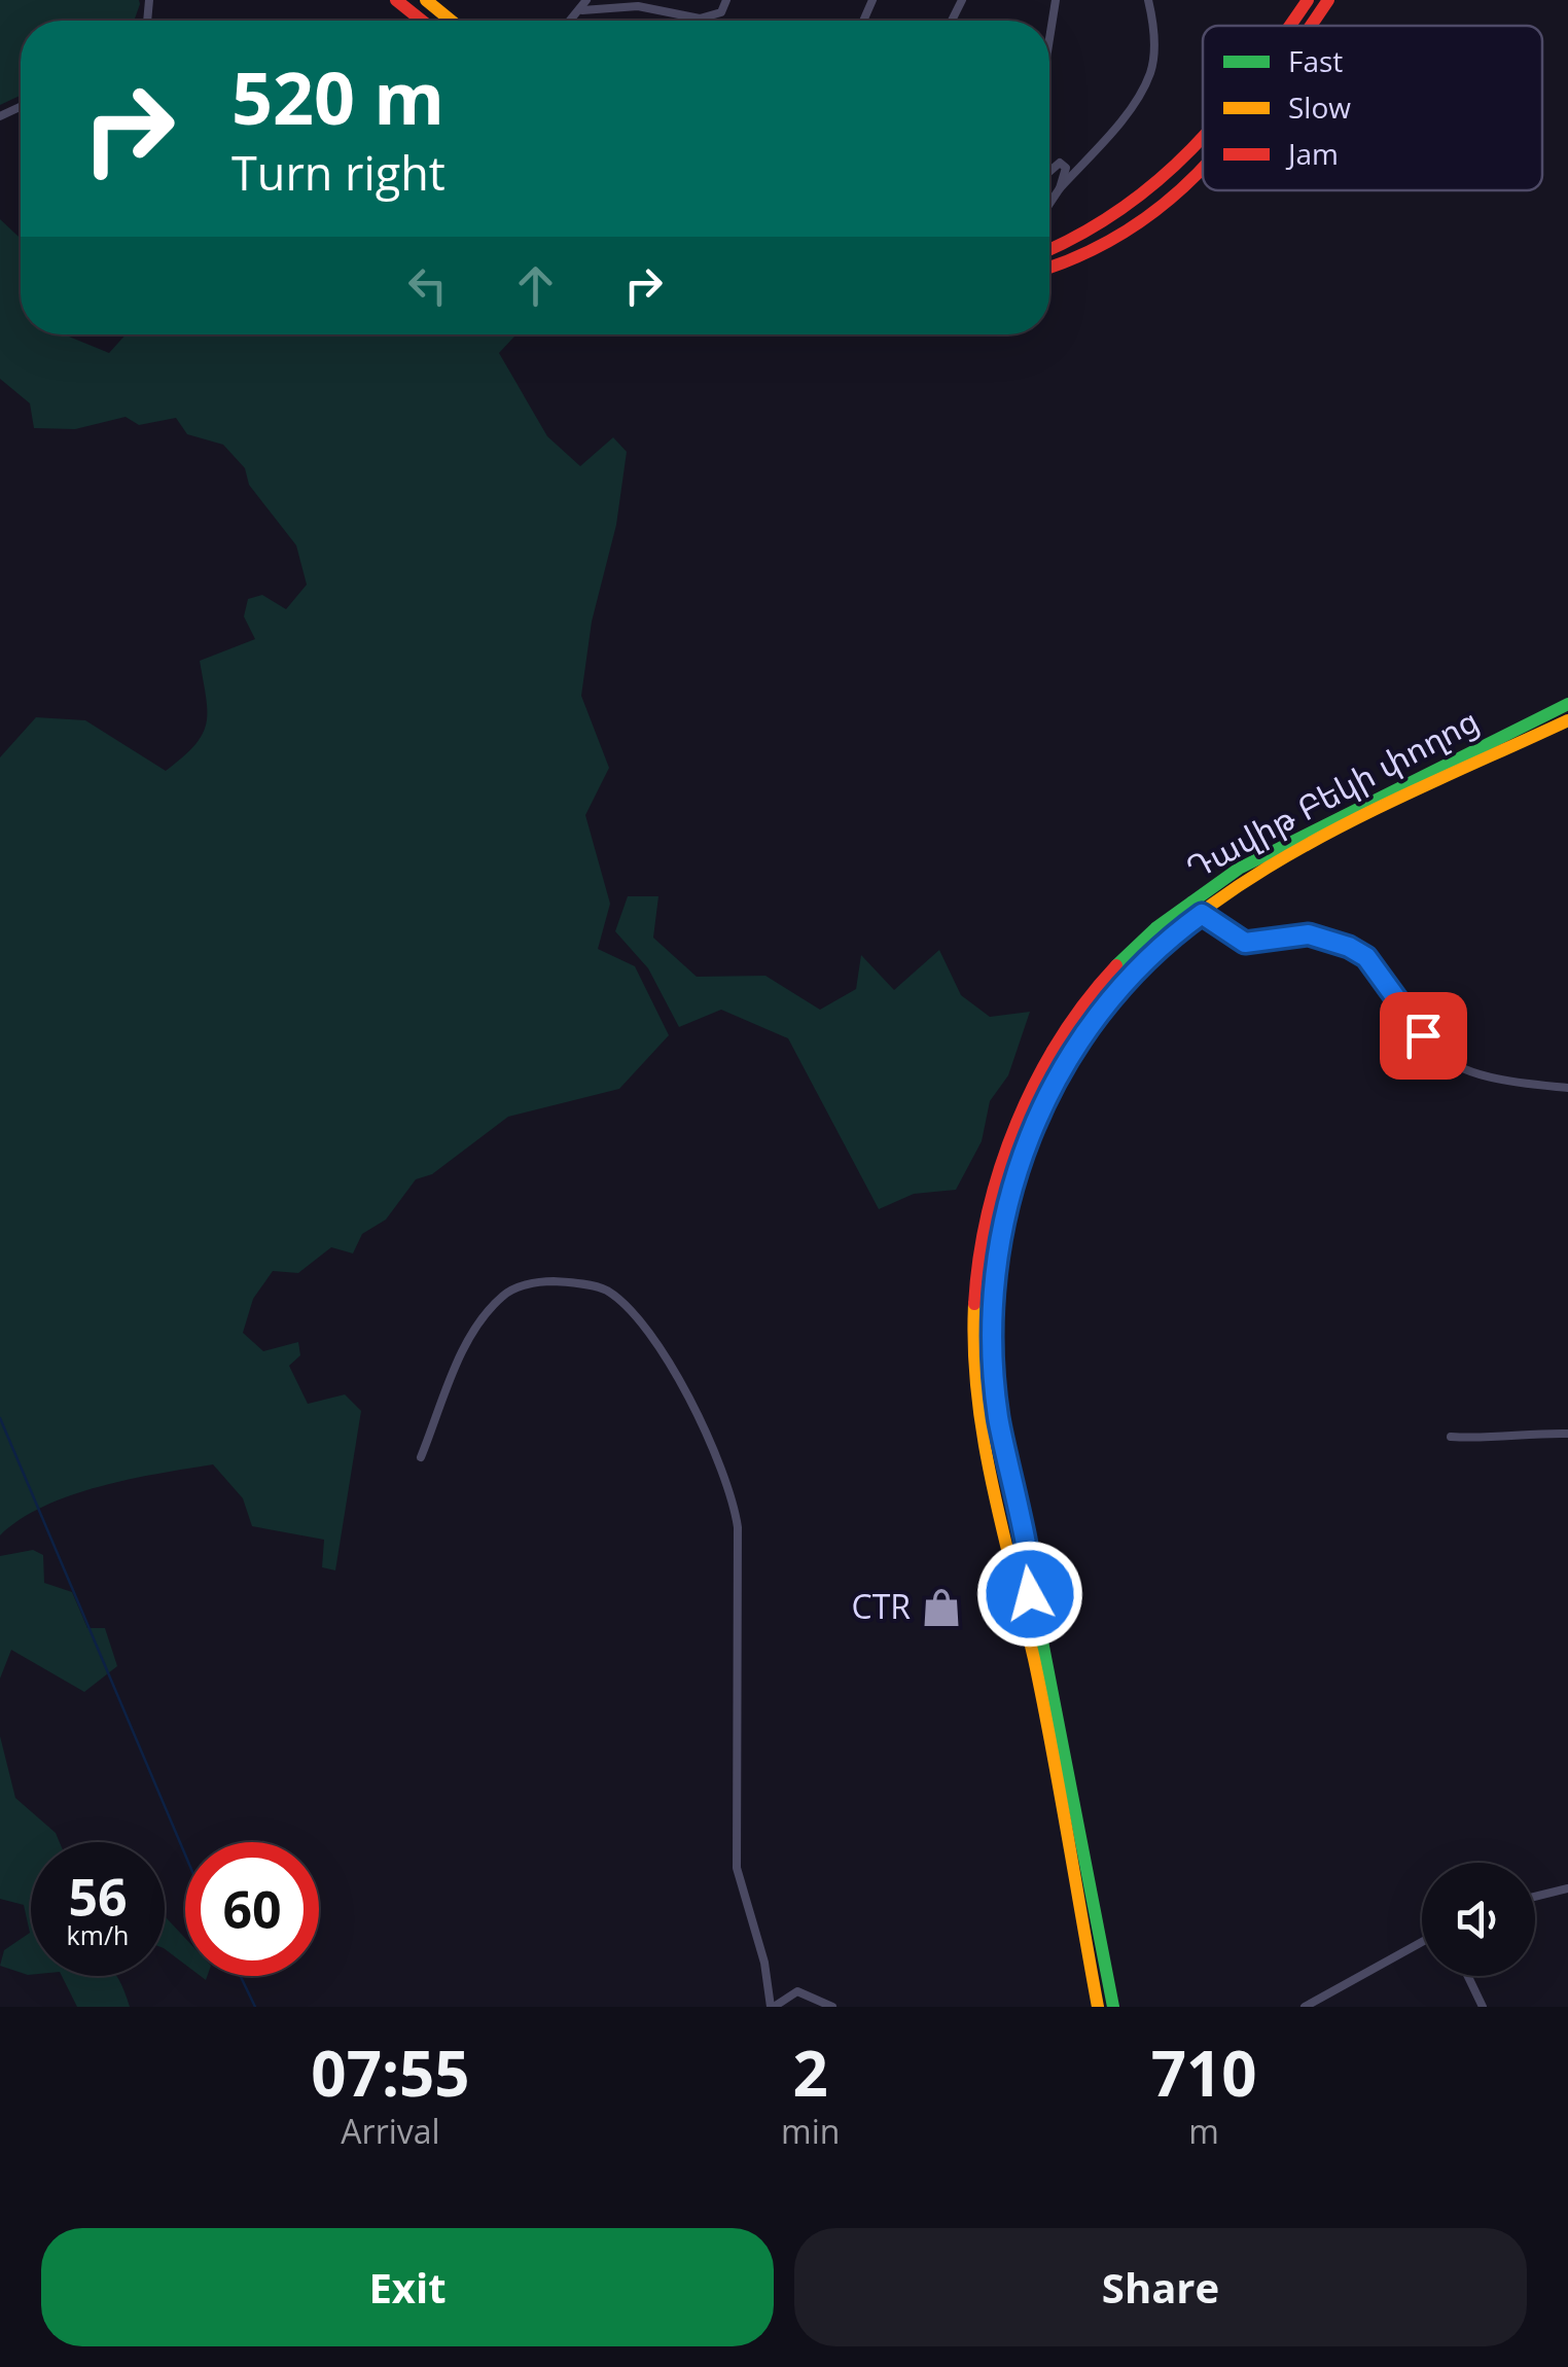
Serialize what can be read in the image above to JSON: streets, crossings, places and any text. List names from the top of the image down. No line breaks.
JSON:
{"streets":{"main road":["Դավիթ Բեկի փողոց"]},"places":{"shop":["CTR"]},"legend":["Fast","Slow","Jam"],"page":{"turn":["520 m","Turn right"],"speed":"56 km/h","limit":"60","eta":["07:55","Arrival","2","min","710","m"],"buttons":["Exit","Share"]}}
